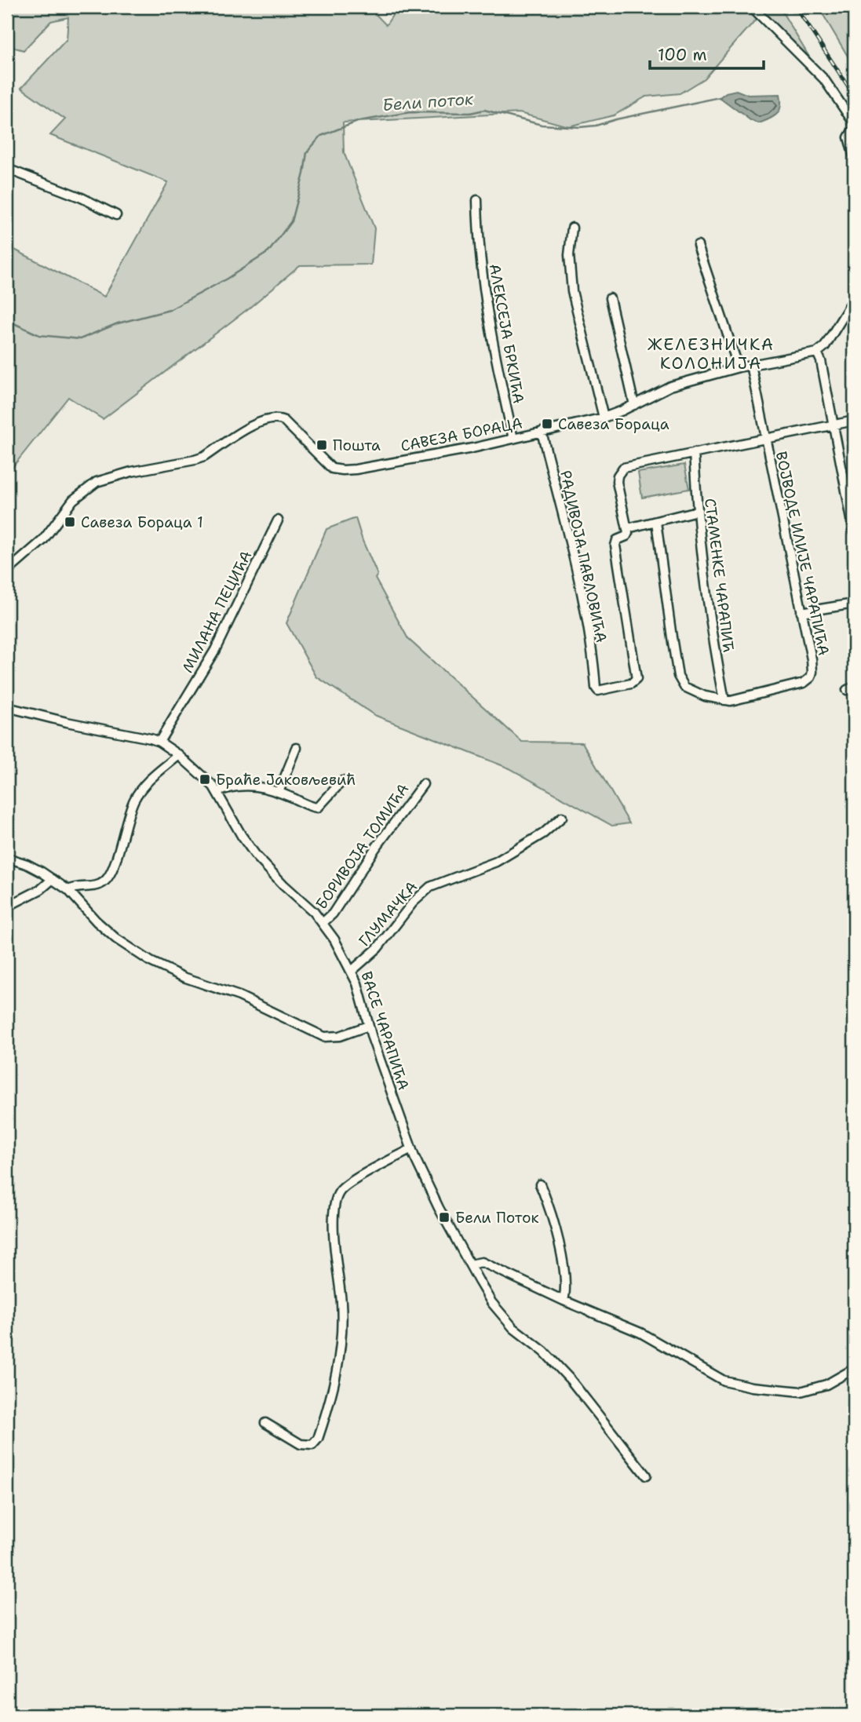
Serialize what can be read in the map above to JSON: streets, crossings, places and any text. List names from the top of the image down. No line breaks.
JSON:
{"streets":{"street":["АЛЕКСЕЈА БРКИЋА","САВЕЗА БОРАЦА","ВОЈВОДЕ ИЛИЈЕ ЧАРАПИЋА","РАДИВОЈА ПАВЛОВИЋА","СТАМЕНКЕ ЧАРАПИЋ","МИЛАНА ПЕЦИЋА","БОРИВОЈА ТОМИЋА","ГЛУМАЧКА","ВАСЕ ЧАРАПИЋА"]},"crossings":[["АЛЕКСЕЈА БРКИЋА","САВЕЗА БОРАЦА"],["САВЕЗА БОРАЦА","ВОЈВОДЕ ИЛИЈЕ ЧАРАПИЋА"],["САВЕЗА БОРАЦА","РАДИВОЈА ПАВЛОВИЋА"],["ВОЈВОДЕ ИЛИЈЕ ЧАРАПИЋА","СТАМЕНКЕ ЧАРАПИЋ"],["МИЛАНА ПЕЦИЋА","ВАСЕ ЧАРАПИЋА"],["БОРИВОЈА ТОМИЋА","ВАСЕ ЧАРАПИЋА"],["ГЛУМАЧКА","ВАСЕ ЧАРАПИЋА"]],"districts":["ЖЕЛЕЗНИЧКА КОЛОНИЈА"],"water":["Бели поток"],"places":{"transit":["Савеза Бораца","Пошта","Савеза Бораца 1","Браће Јаковљевић","Бели Поток"]},"scale_bar":"100 m"}
